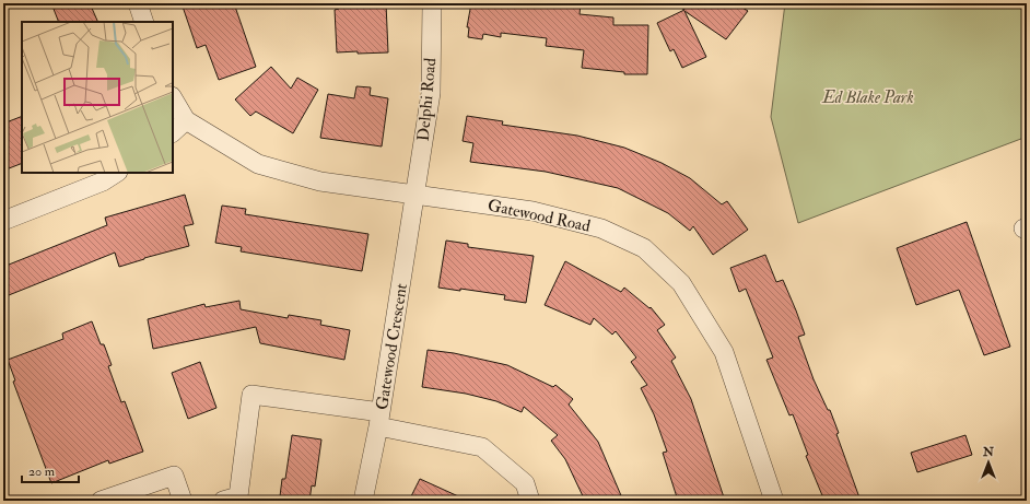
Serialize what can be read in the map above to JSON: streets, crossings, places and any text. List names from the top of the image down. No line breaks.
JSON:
{"streets":{"street":["Delphi Road","Gatewood Road","Gatewood Crescent"]},"crossings":[["Delphi Road","Gatewood Road"],["Delphi Road","Gatewood Crescent"],["Gatewood Road","Gatewood Crescent"]],"parks":["Ed Blake Park"],"scale_bar":"20 m","north":"top"}
